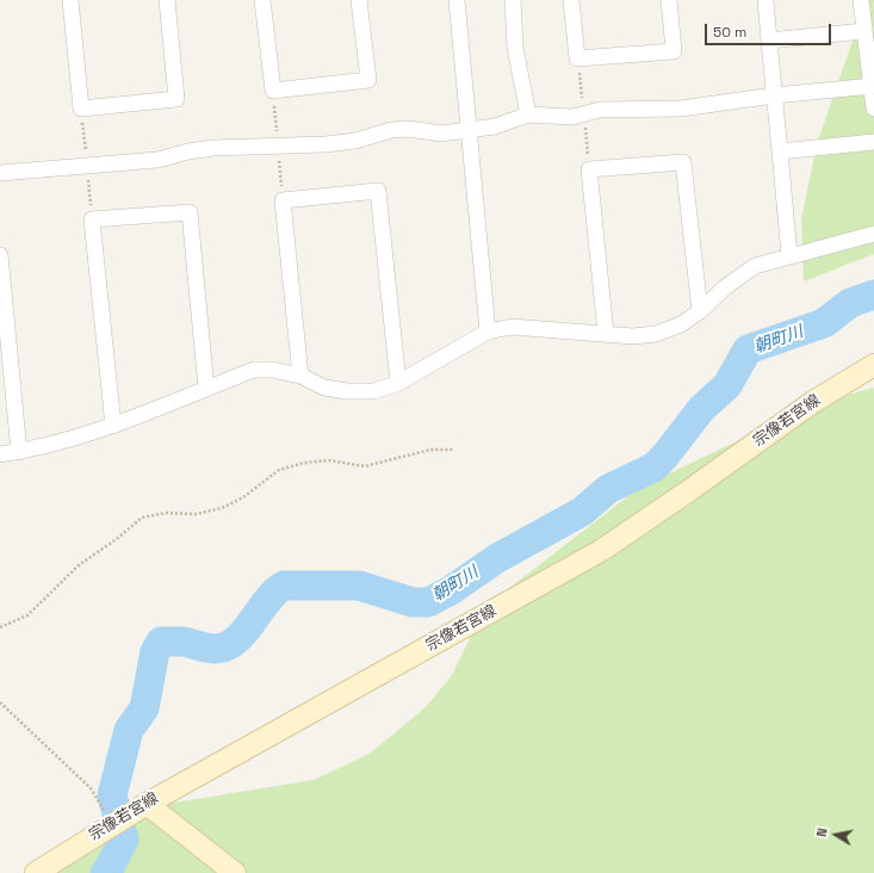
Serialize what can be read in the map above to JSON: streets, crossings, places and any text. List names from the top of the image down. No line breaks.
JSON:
{"streets":{"main road":["宗像若宮線"]},"water":["朝町川"],"scale_bar":"50 m","north":"left"}
